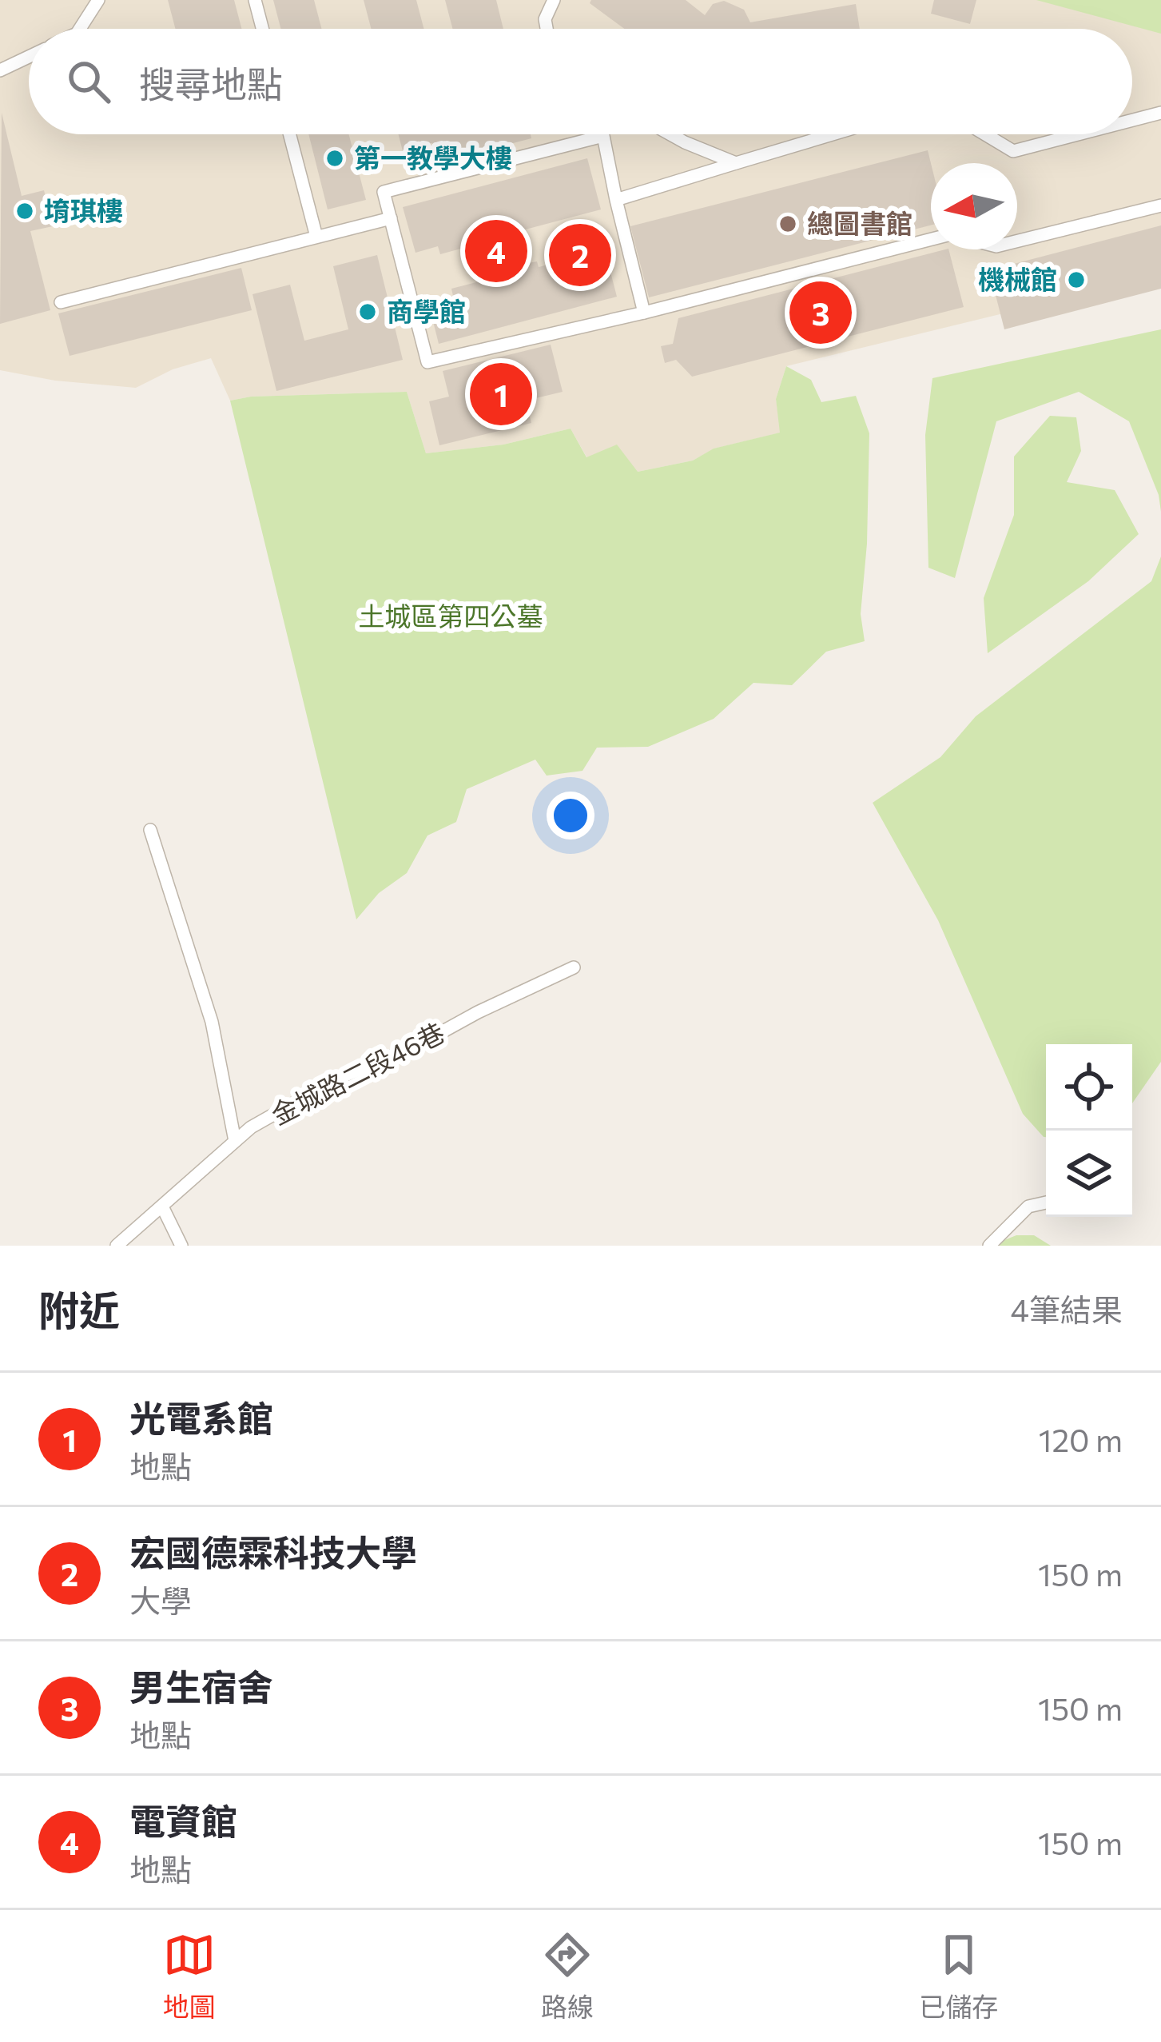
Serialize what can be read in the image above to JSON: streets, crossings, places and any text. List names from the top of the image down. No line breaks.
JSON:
{"streets":{"lane":["金城路二段46巷"]},"parks":["土城區第四公墓"],"places":["第一教學大樓","堉琪樓","總圖書館","機械館","商學館"],"north":"left","page":{"search":"搜尋地點","pins":["4","2","3","1"],"heading":["附近","4筆結果"],"list":[{"mark":"1","name":"光電系館","note":"地點","value":"120 m"},{"mark":"2","name":"宏國德霖科技大學","note":"大學","value":"150 m"},{"mark":"3","name":"男生宿舍","note":"地點","value":"150 m"},{"mark":"4","name":"電資館","note":"地點","value":"150 m"}],"nav":["地圖","路線","已儲存"]}}
